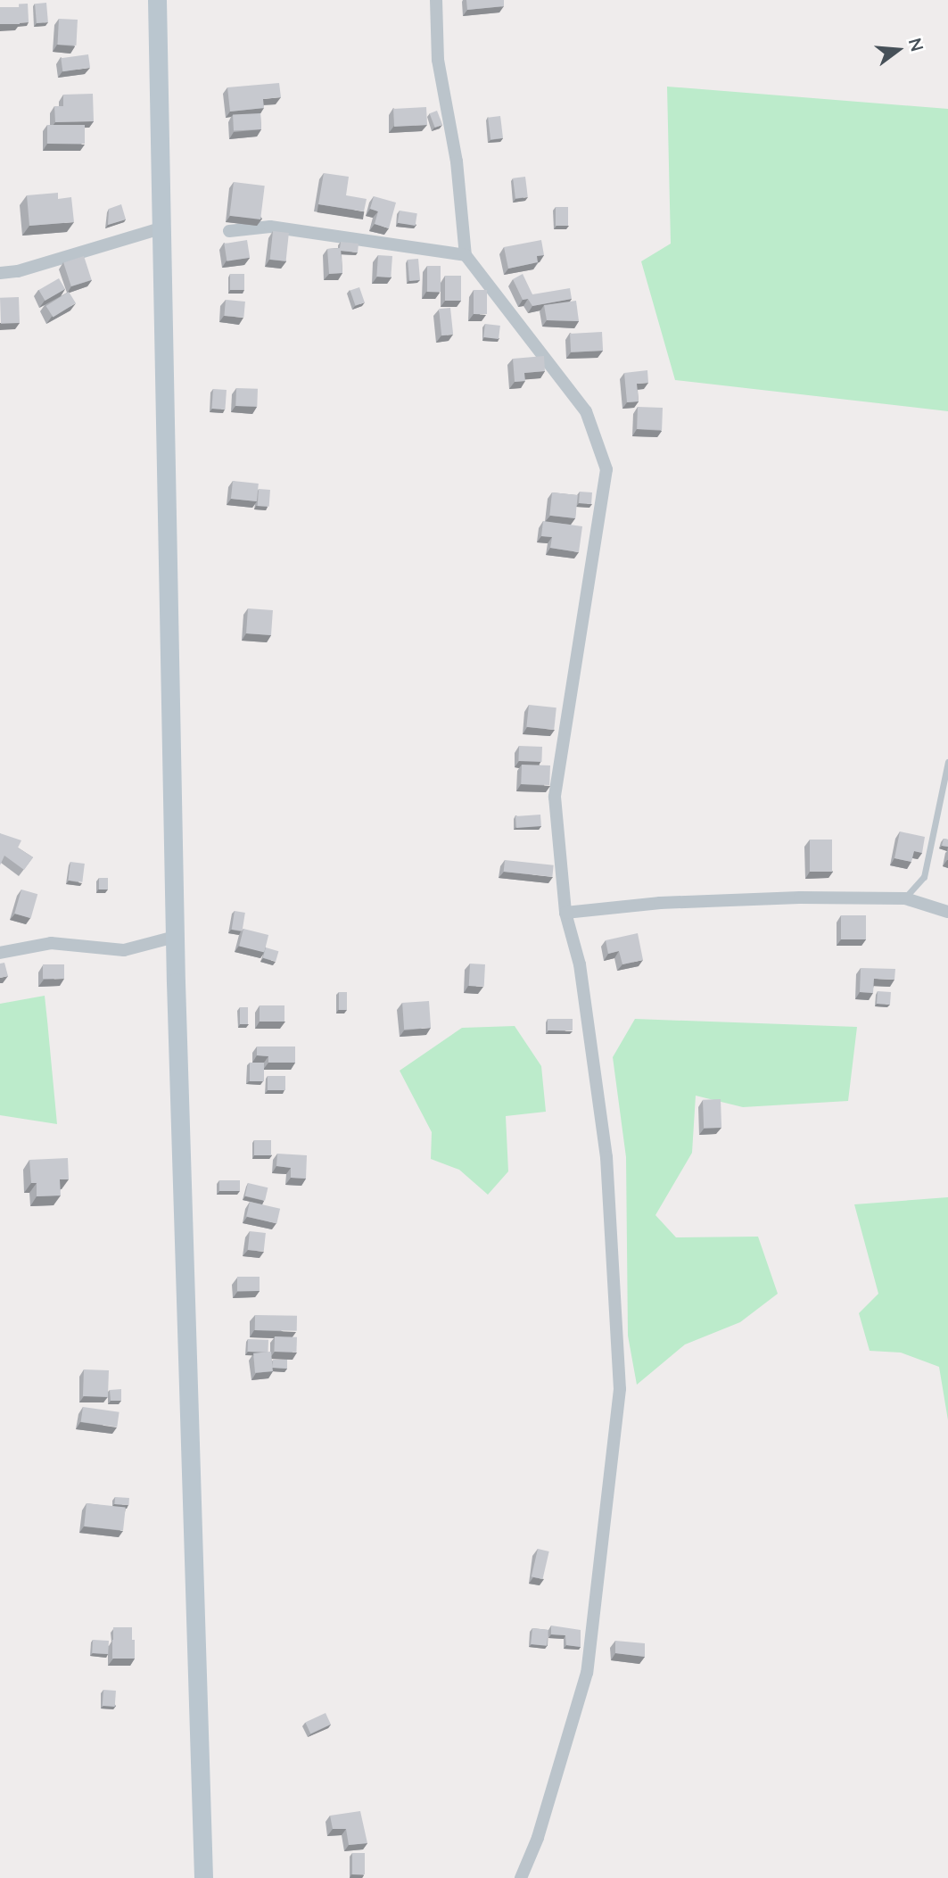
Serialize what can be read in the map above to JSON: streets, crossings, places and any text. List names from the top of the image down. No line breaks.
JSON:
{"north":"right"}
